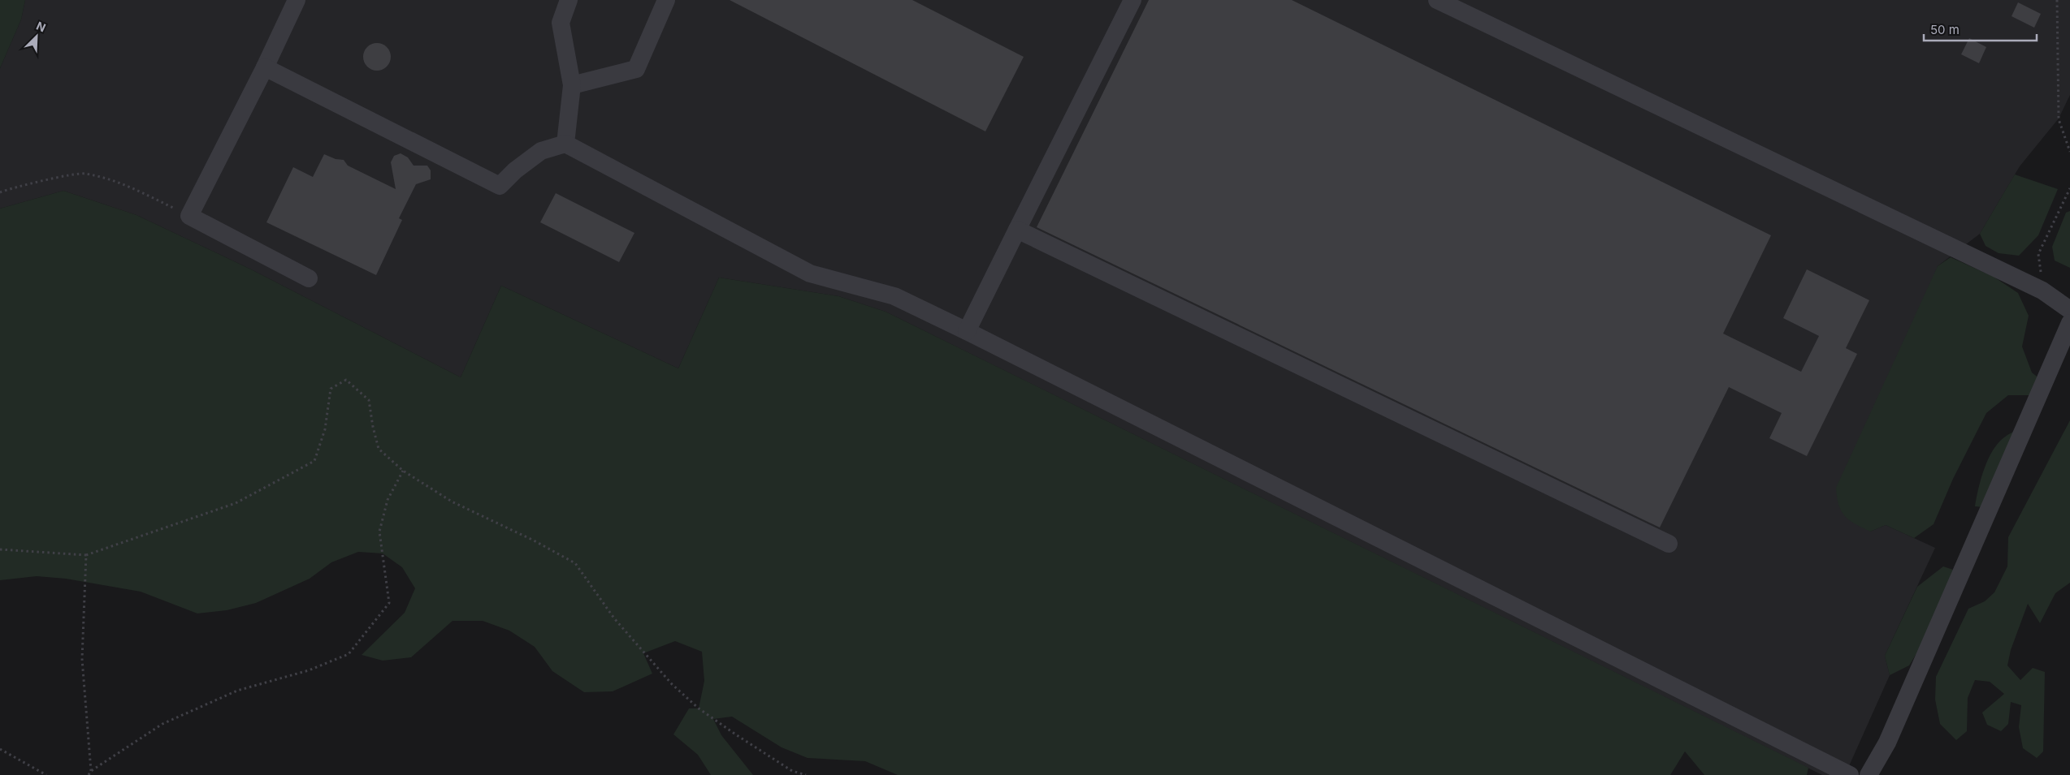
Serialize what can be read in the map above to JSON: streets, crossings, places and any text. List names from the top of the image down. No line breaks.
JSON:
{"scale_bar":"50 m","north":"top right"}
